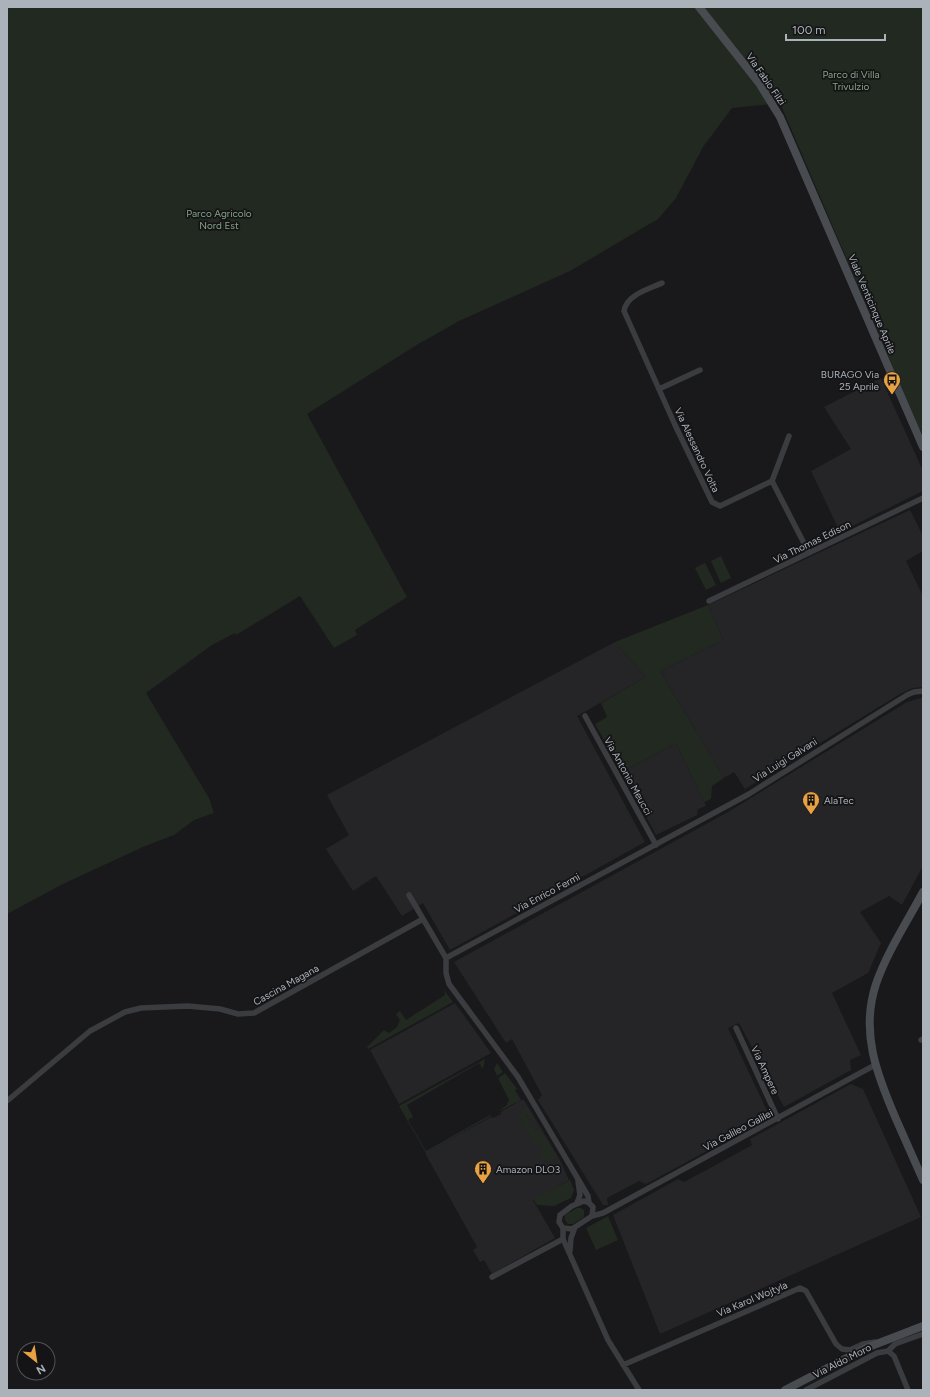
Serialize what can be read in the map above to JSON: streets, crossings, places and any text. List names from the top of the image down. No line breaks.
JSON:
{"streets":{"street":["Via Fabio Filzi","Viale Venticinque Aprile","Via Alessandro Volta","Via Thomas Edison","Via Luigi Galvani","Via Antonio Meucci","Via Enrico Fermi","Cascina Magana","Via Ampere","Via Galileo Galilei","Via Karol Wojtyla","Via Aldo Moro"]},"crossings":[["Via Fabio Filzi","Viale Venticinque Aprile"],["Via Luigi Galvani","Via Antonio Meucci"],["Via Luigi Galvani","Via Enrico Fermi"],["Via Antonio Meucci","Via Enrico Fermi"],["Via Ampere","Via Galileo Galilei"]],"parks":["Parco di Villa Trivulzio","Parco Agricolo Nord Est"],"places":{"bus stop":["BURAGO Via 25 Aprile"],"building":["AlaTec","Amazon DLO3"]},"scale_bar":"100 m","north":"bottom right"}
